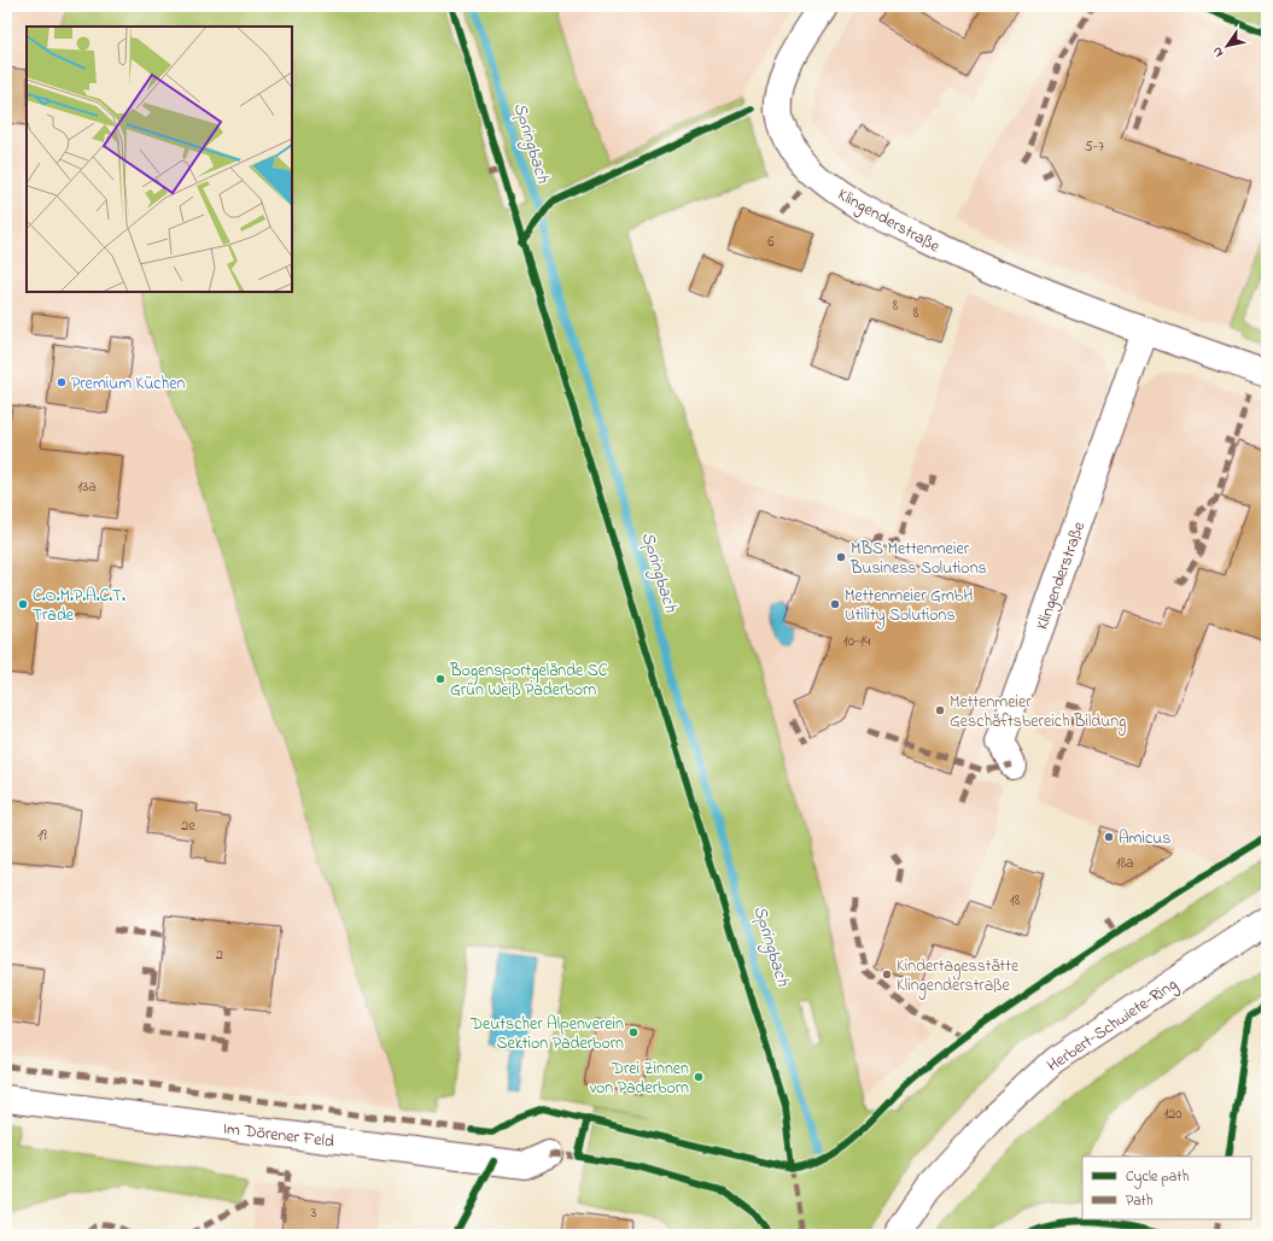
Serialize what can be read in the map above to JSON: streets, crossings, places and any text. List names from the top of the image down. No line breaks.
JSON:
{"streets":{"street":["Klingenderstraße","Herbert-Schwiete-Ring","Im Dörener Feld"]},"water":["Springbach"],"places":["Premium Küchen","MBS Mettenmeier Business Solutions","C.O.M.P.A.C.T. Trade","Mettenmeier GmbH Utility Solutions","Bogensportgelände SC Grün Weiß Paderborn","Mettenmeier Geschäftsbereich Bildung","Amicus","Kindertagesstätte Klingenderstraße","Deutscher Alpenverein Sektion Paderborn","Drei Zinnen von Paderborn"],"house_numbers":["5-7","6","8","8","13a","10-14","2e","19","18a","18","2","120","3"],"legend":["Cycle path","Path"],"north":"bottom left"}
